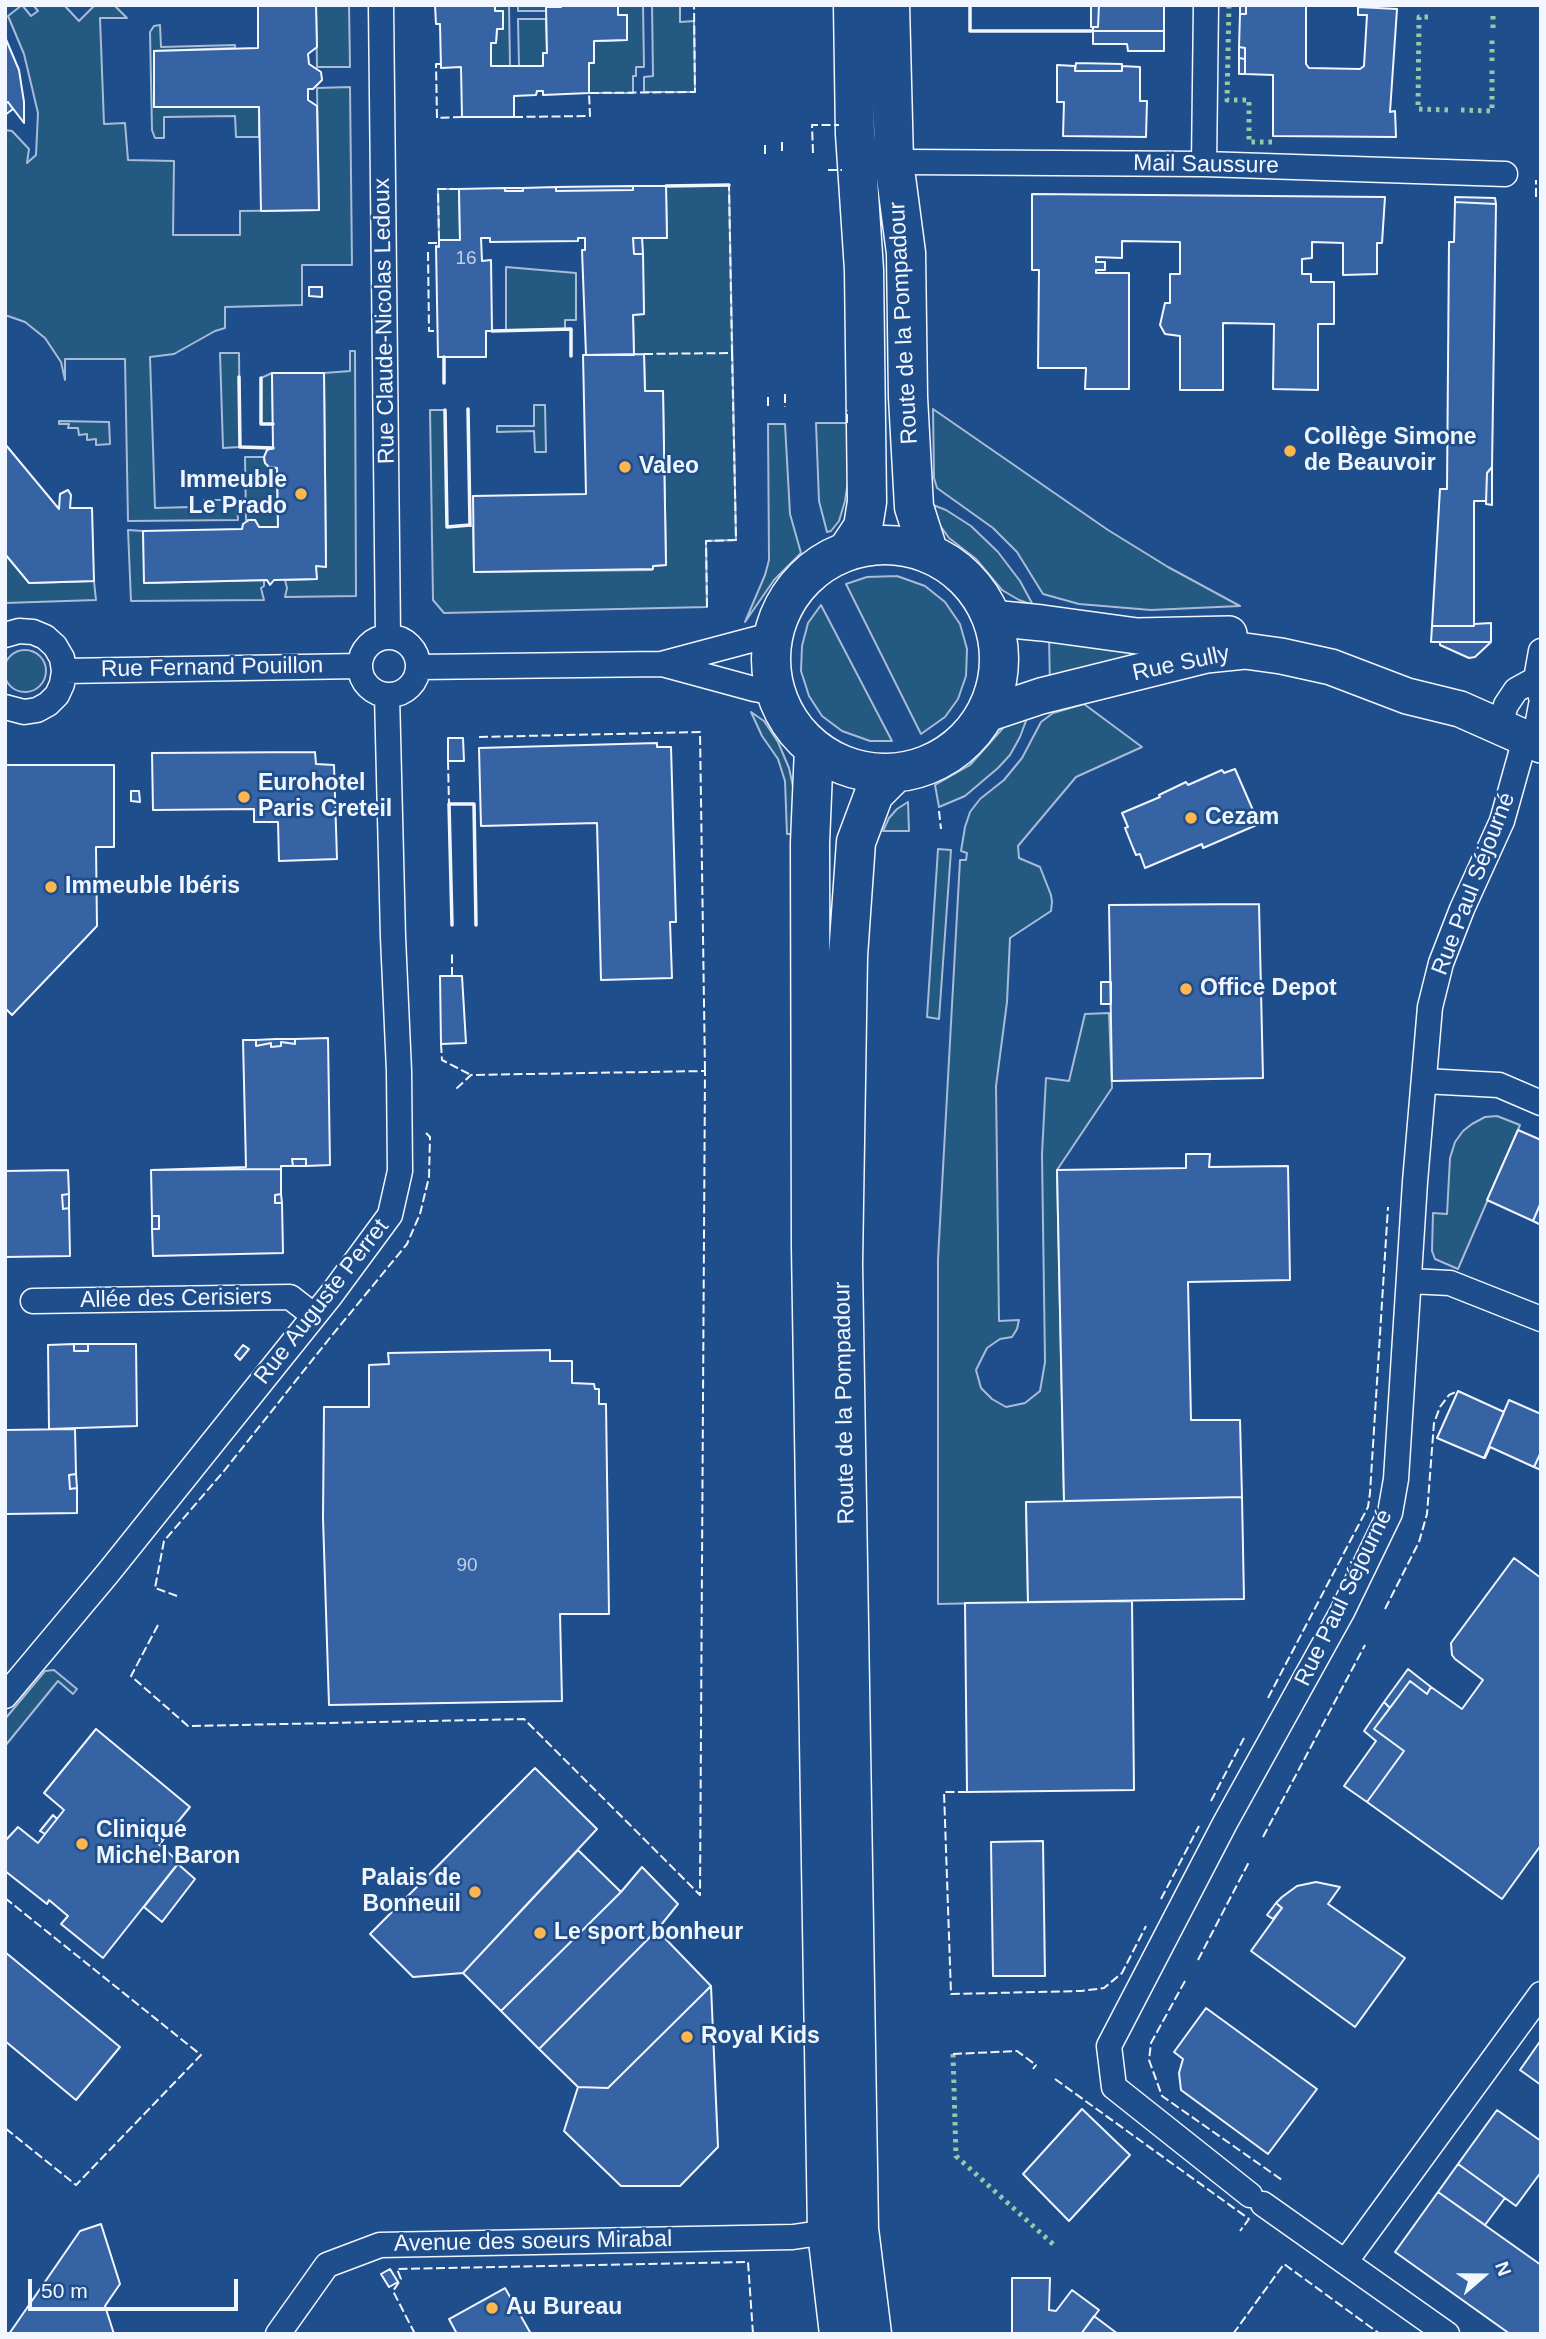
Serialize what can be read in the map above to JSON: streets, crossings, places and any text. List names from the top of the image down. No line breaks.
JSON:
{"streets":{"main road":["Route de la Pompadour"],"street":["Mail Saussure","Rue Claude-Nicolas Ledoux","Rue Sully","Rue Fernand Pouillon","Rue Paul Séjourné","Allée des Cerisiers","Rue Auguste Perret","Avenue des soeurs Mirabal"]},"crossings":[["Rue Claude-Nicolas Ledoux","Rue Fernand Pouillon"],["Rue Claude-Nicolas Ledoux","Rue Auguste Perret"],["Route de la Pompadour","Rue Sully"],["Route de la Pompadour","Avenue des soeurs Mirabal"],["Rue Sully","Rue Paul Séjourné"],["Rue Fernand Pouillon","Rue Auguste Perret"],["Allée des Cerisiers","Rue Auguste Perret"]],"places":["Collège Simone de Beauvoir","Valeo","Immeuble Le Prado","Eurohotel Paris Creteil","Cezam","Immeuble Ibéris","Office Depot","Clinique Michel Baron","Palais de Bonneuil","Le sport bonheur","Royal Kids","Au Bureau"],"house_numbers":["16","90"],"scale_bar":"50 m","north":"right"}
